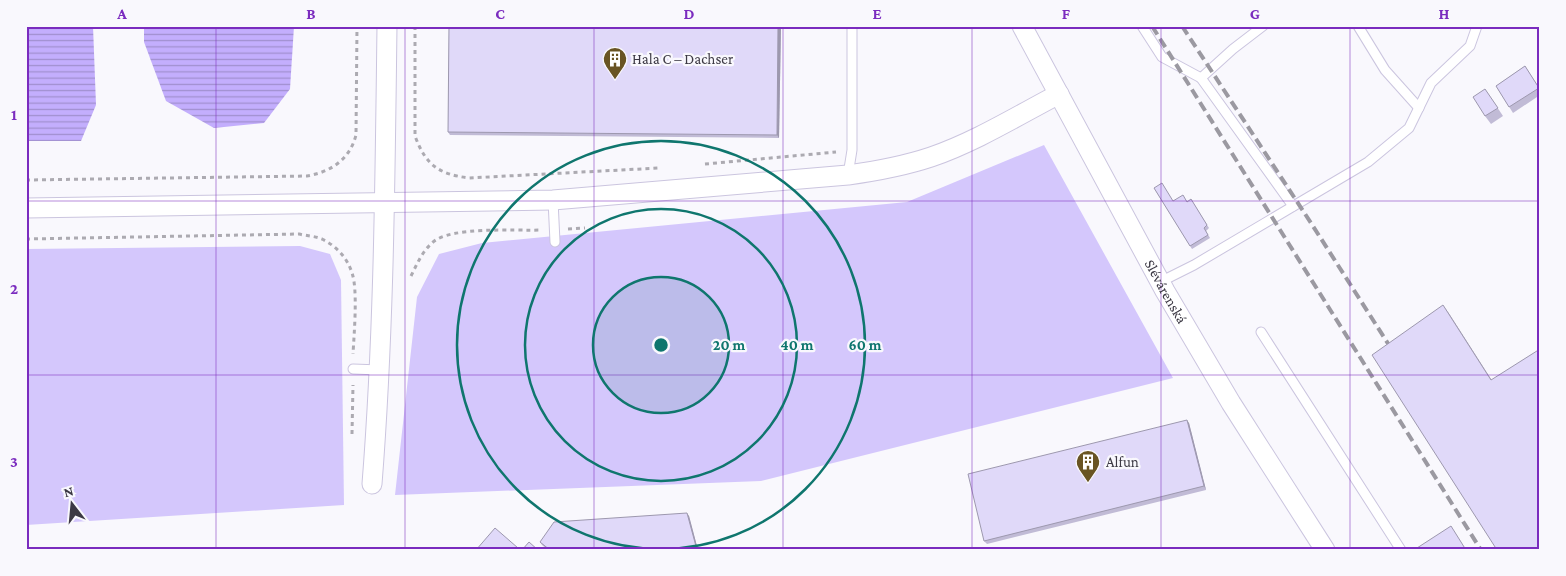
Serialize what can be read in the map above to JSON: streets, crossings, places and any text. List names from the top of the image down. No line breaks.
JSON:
{"streets":{"street":["Slévárenská"]},"places":{"building":["Hala C – Dachser","Alfun"]},"north":"top","grid":{"columns":["A","B","C","D","E","F","G","H"],"rows":["1","2","3"]},"rings":["20 m","40 m","60 m"]}
